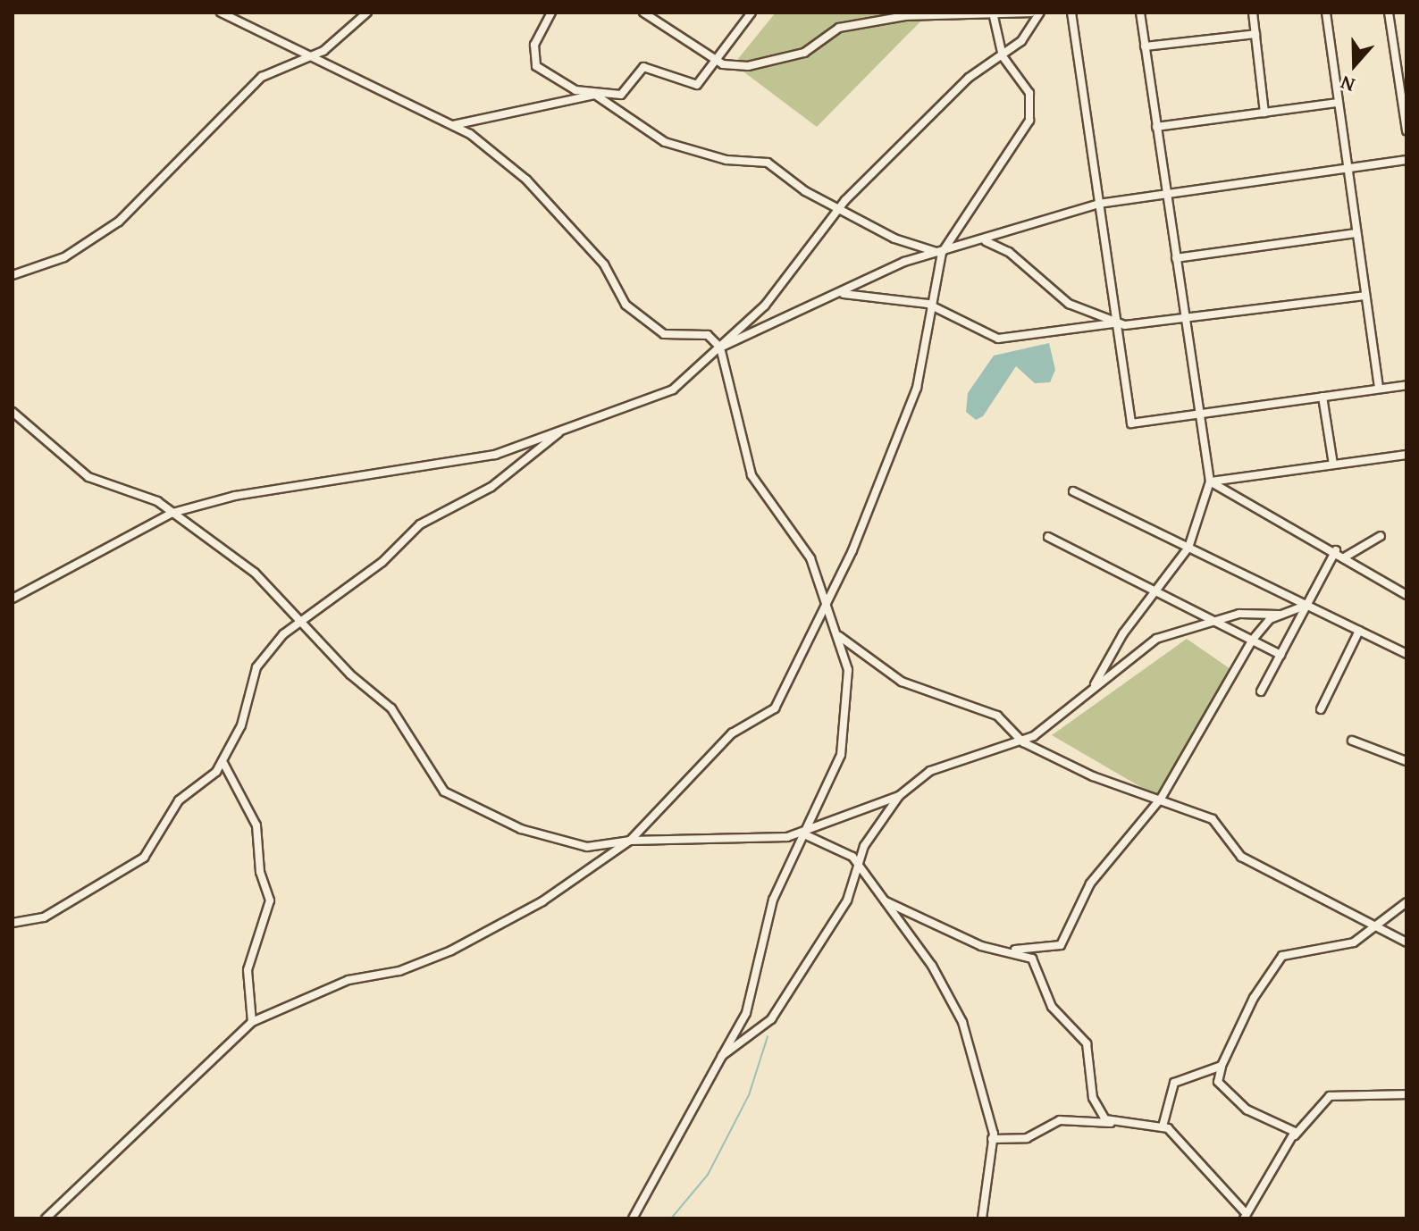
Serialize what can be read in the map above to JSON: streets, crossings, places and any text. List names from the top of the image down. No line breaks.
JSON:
{"north":"bottom"}
